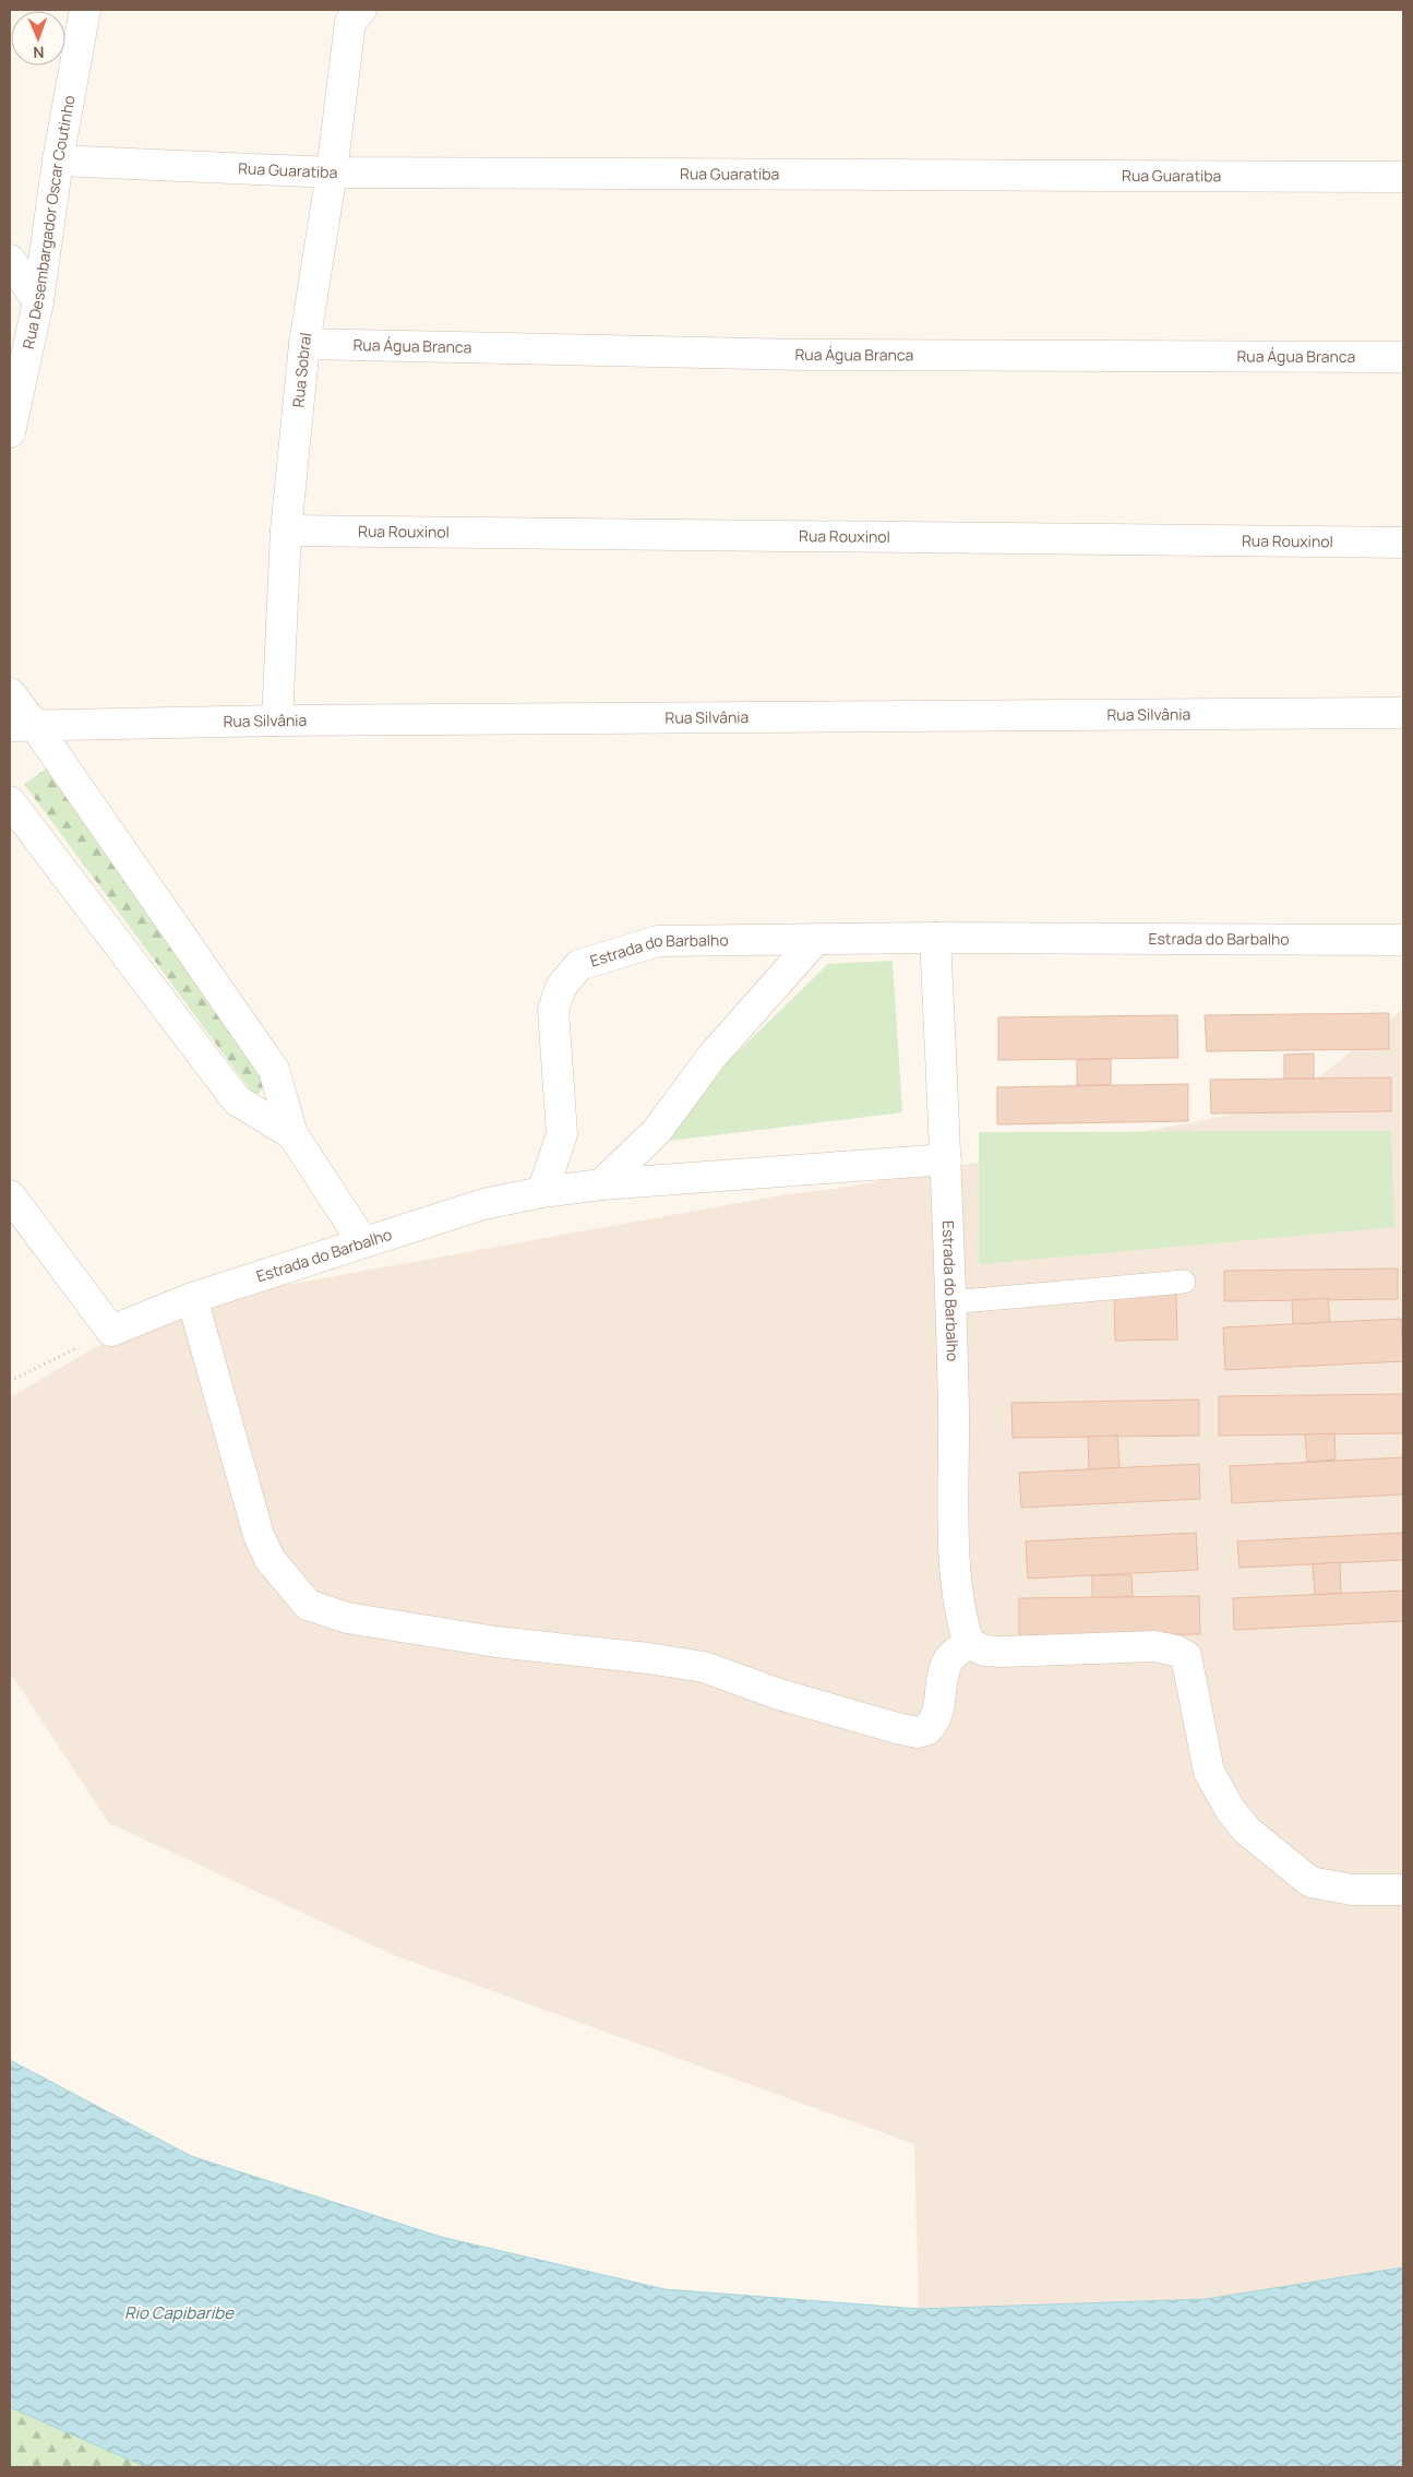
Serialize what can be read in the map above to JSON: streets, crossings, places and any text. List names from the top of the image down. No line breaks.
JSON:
{"streets":{"street":["Rua Guaratiba","Rua Desembargador Oscar Coutinho","Rua Água Branca","Rua Sobral","Rua Rouxinol","Rua Silvânia","Estrada do Barbalho"]},"crossings":[["Rua Guaratiba","Rua Desembargador Oscar Coutinho"],["Rua Guaratiba","Rua Sobral"],["Rua Água Branca","Rua Sobral"],["Rua Sobral","Rua Rouxinol"],["Rua Sobral","Rua Silvânia"]],"water":["Rio Capibaribe"],"north":"bottom"}
